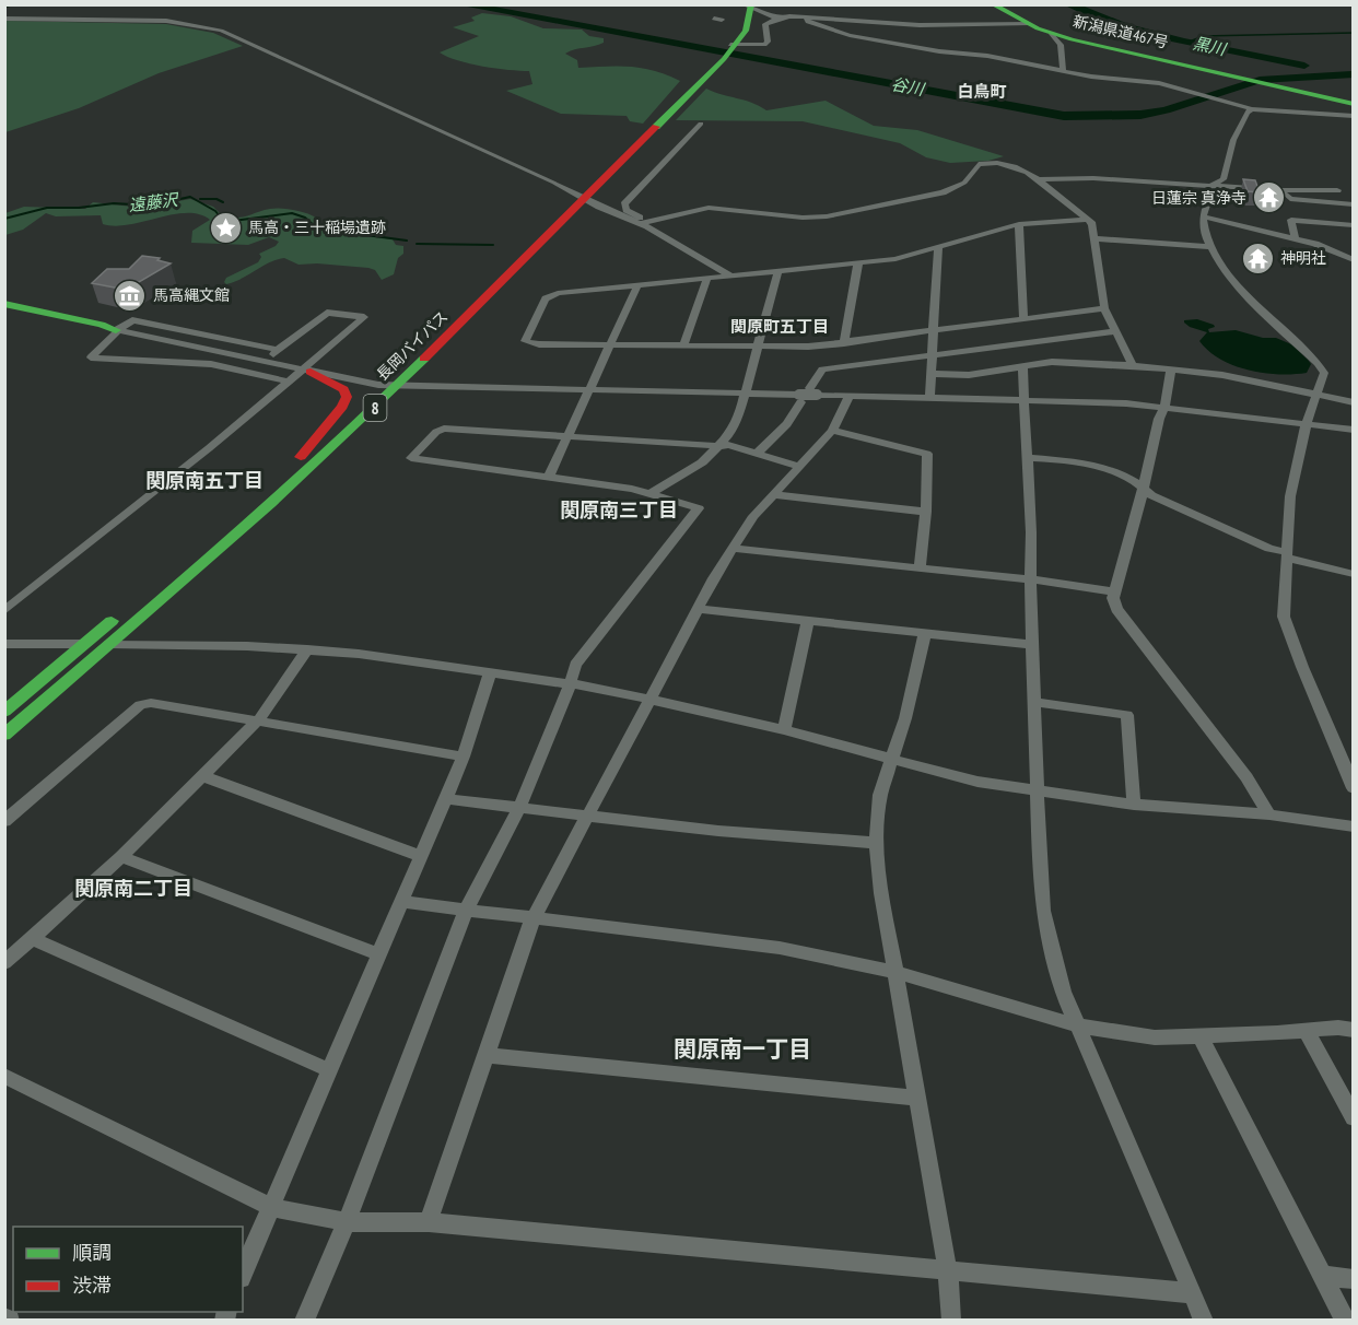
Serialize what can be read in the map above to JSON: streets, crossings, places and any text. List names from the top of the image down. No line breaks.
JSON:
{"streets":{"main road":["新潟県道467号","長岡バイパス","8"]},"districts":["白鳥町","関原町五丁目","関原南五丁目","関原南三丁目","関原南二丁目","関原南一丁目"],"water":["黒川","谷川","遠藤沢"],"places":{"temple":["日蓮宗 真浄寺","神明社"],"place":["馬高・三十稲場遺跡"],"museum":["馬高縄文館"]},"legend":["順調","渋滞"]}
